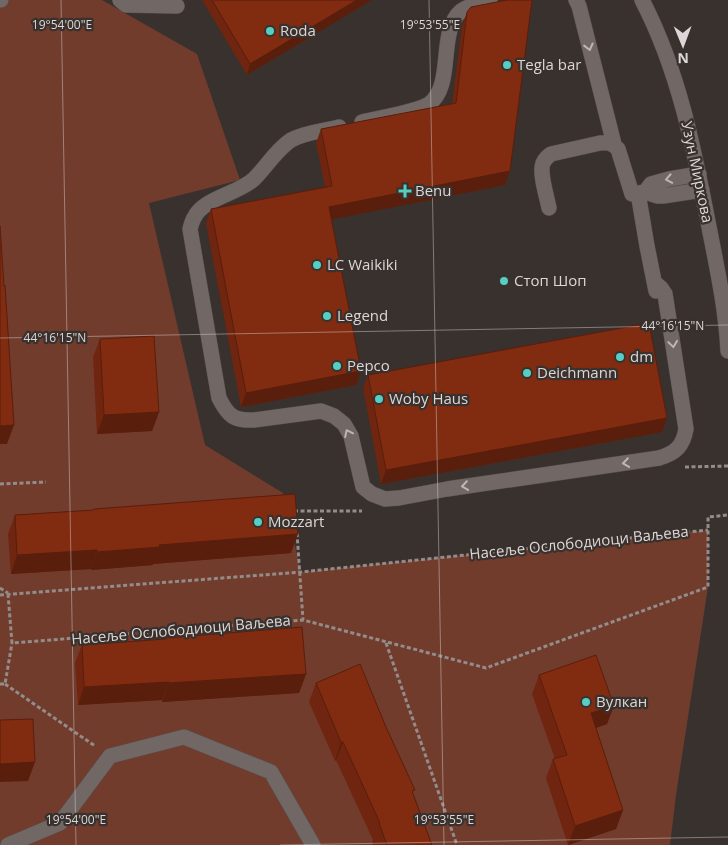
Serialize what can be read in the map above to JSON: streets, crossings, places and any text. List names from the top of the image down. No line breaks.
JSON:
{"streets":{"street":["Узун Миркова"],"path":["Насеље Ослободиоци Ваљева"]},"places":{"other":["Roda","Tegla bar","LC Waikiki","Стоп Шоп","Legend","dm","Pepco","Deichmann","Woby Haus","Mozzart","Вулкан"],"health":["Benu"]},"north":"bottom","coordinates":["19°54'00\"E","19°53'55\"E","44°16'15\"N"]}
